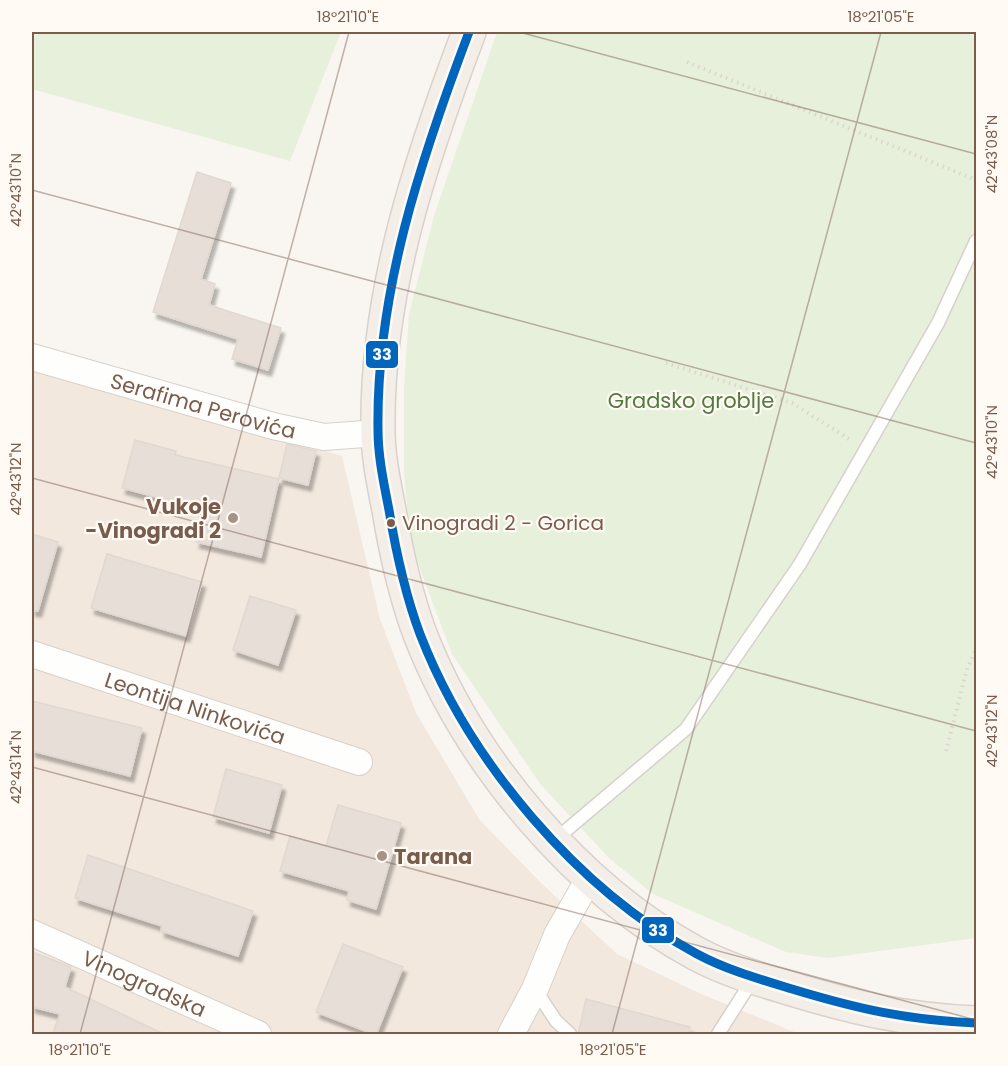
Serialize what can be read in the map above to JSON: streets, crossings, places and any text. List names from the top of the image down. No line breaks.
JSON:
{"streets":{"street":["Serafima Perovića","Leontija Ninkovića","Vinogradska"]},"parks":["Gradsko groblje"],"places":["Vukoje -Vinogradi 2","Vinogradi 2 - Gorica","Tarana"],"lines":["transit line 33"],"coordinates":["18°21'10\"E","18°21'05\"E","42°43'08\"N","42°43'10\"N","42°43'12\"N","42°43'14\"N"]}
